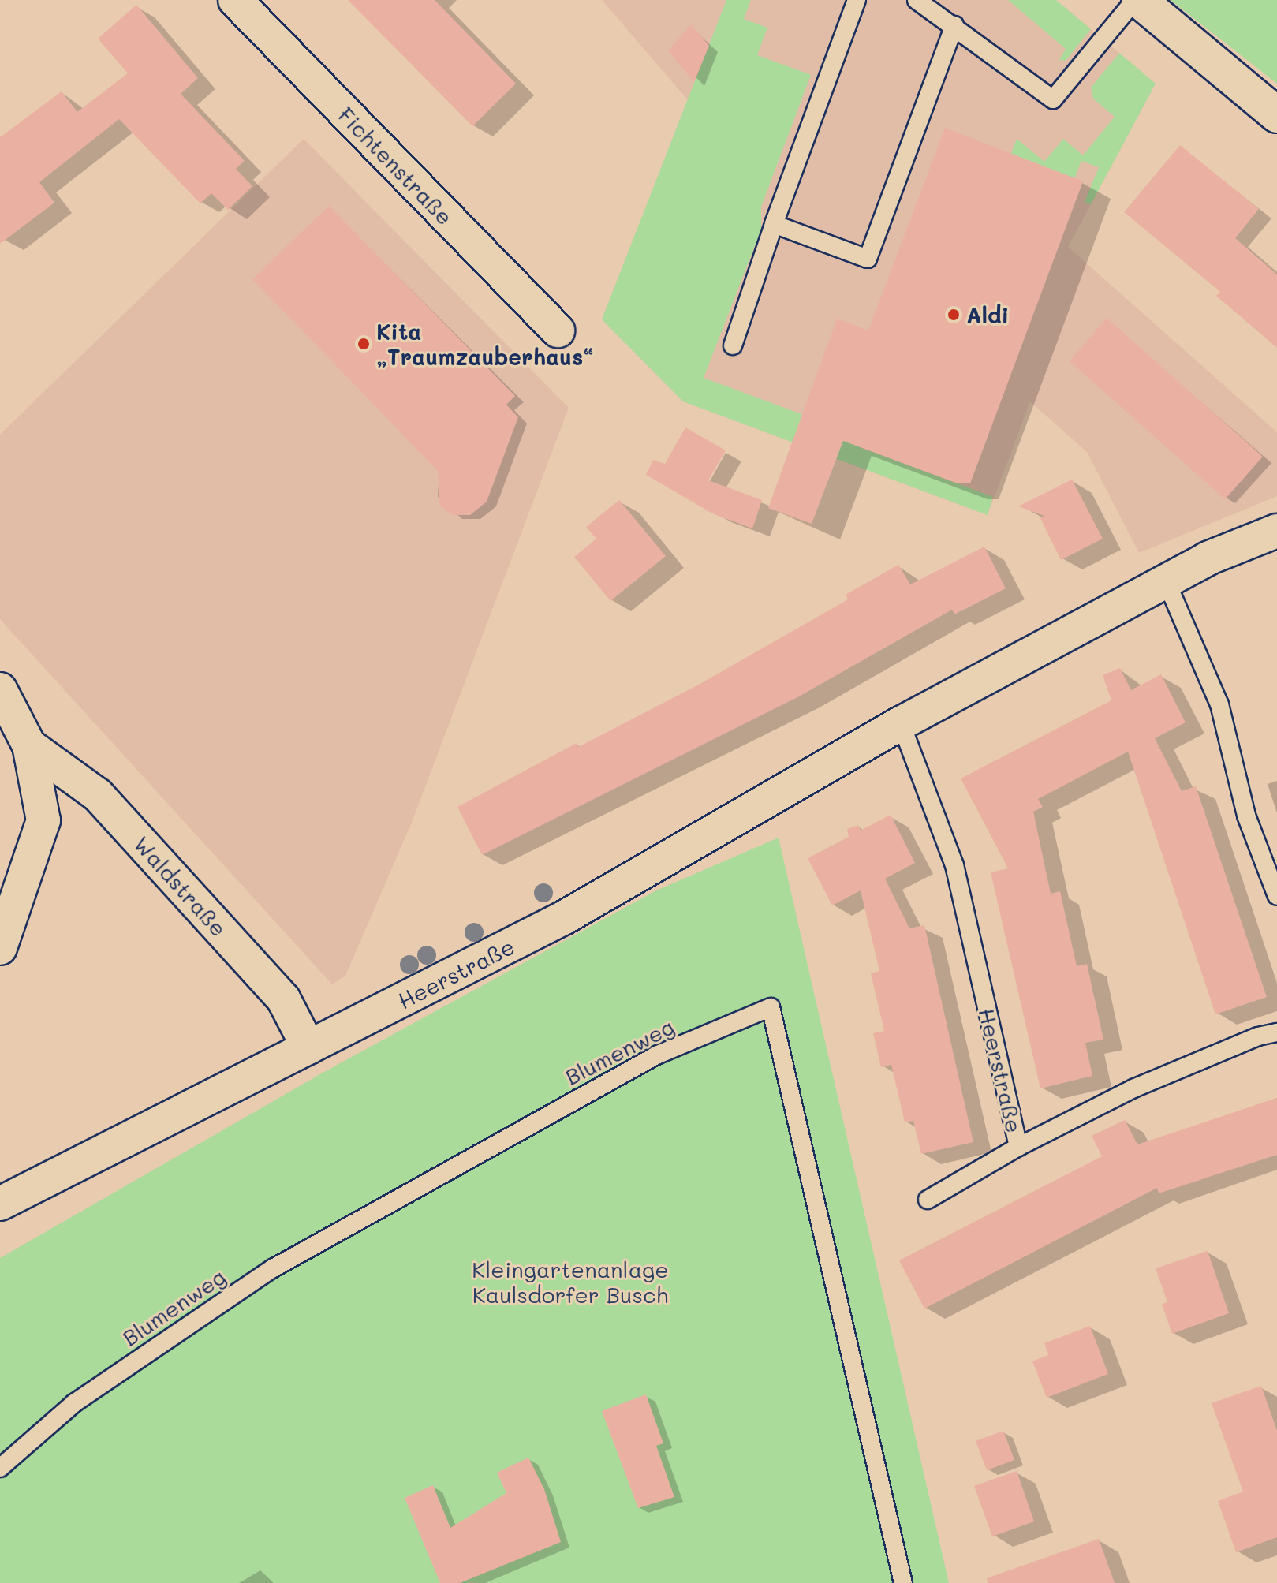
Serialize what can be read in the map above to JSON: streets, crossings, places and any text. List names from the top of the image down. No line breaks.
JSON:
{"streets":{"street":["Fichtenstraße","Waldstraße","Heerstraße"],"lane":["Blumenweg"]},"crossings":[["Waldstraße","Heerstraße"]],"parks":["Kleingartenanlage Kaulsdorfer Busch"],"places":["Aldi","Kita „Traumzauberhaus“"]}
